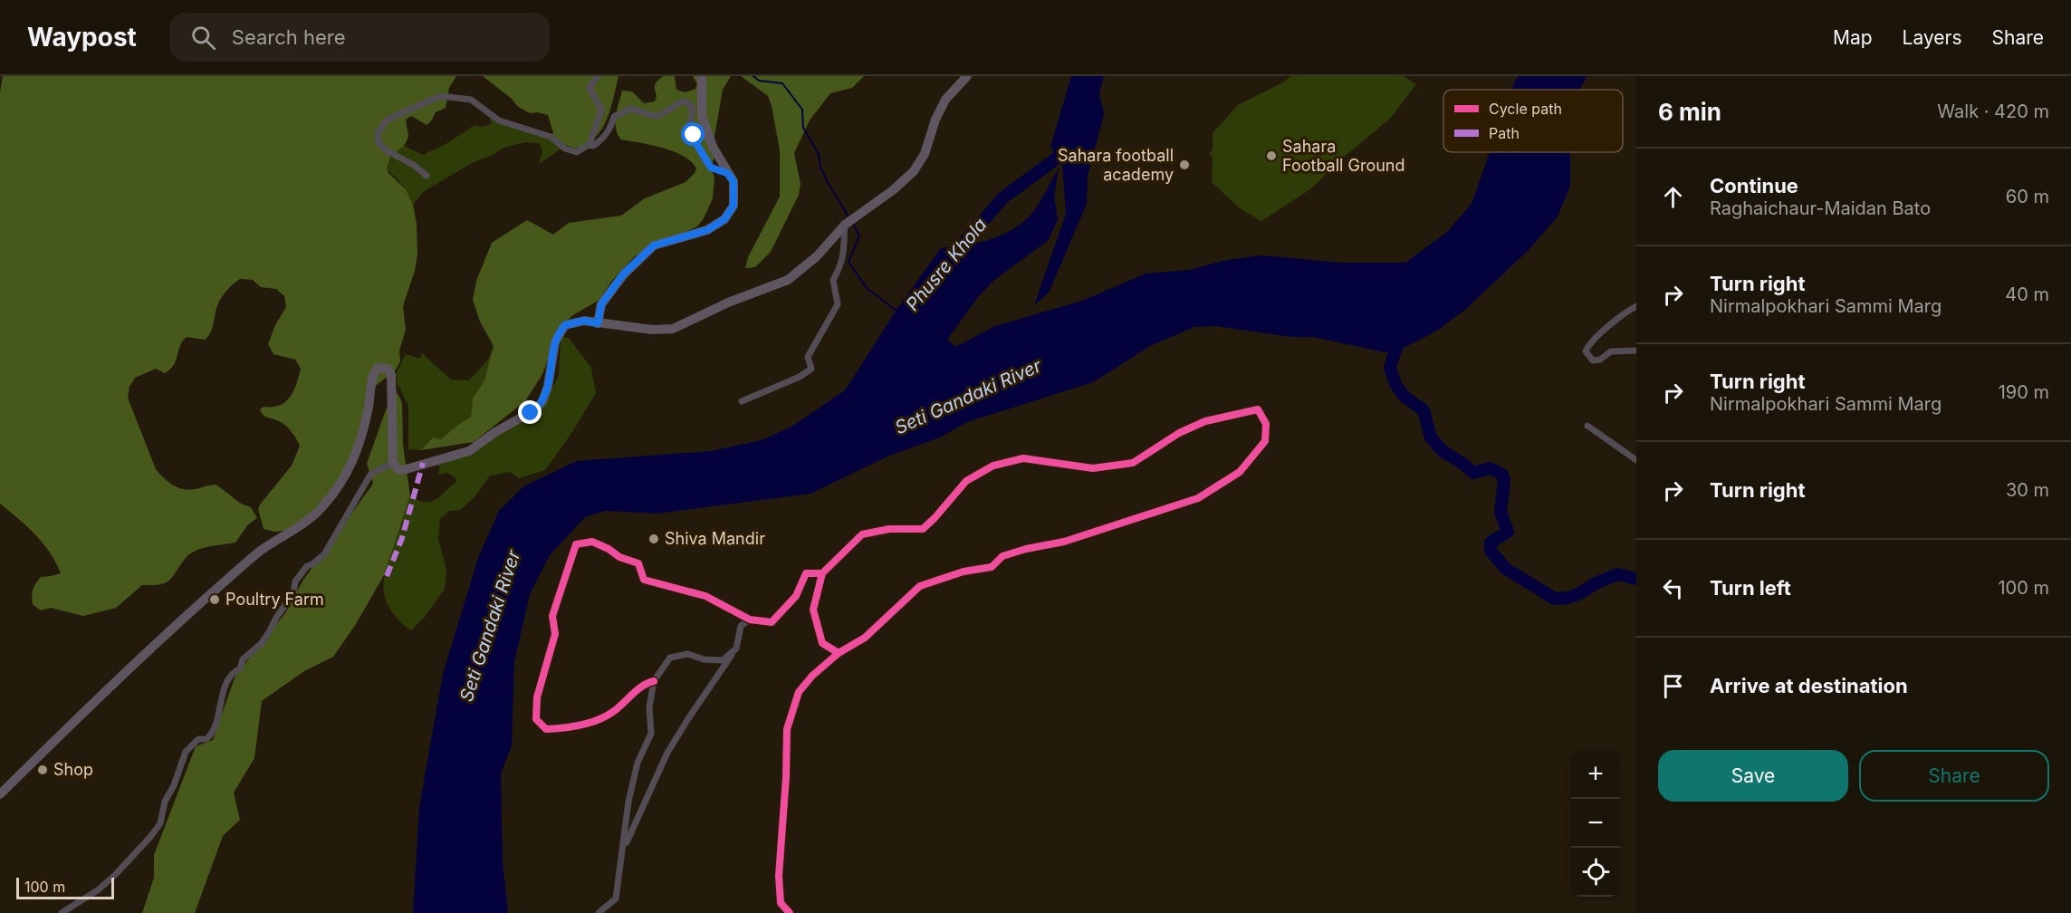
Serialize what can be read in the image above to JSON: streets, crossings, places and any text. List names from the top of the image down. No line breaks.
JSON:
{"water":["Phusre Khola","Seti Gandaki River"],"places":["Sahara Football Ground","Sahara football academy","Shiva Mandir","Poultry Farm","Shop"],"legend":["Cycle path","Path"],"scale_bar":"100 m","page":{"header":"Waypost","search":"Search here","nav":["Map","Layers","Share"],"heading":["6 min","Walk · 420 m"],"list":[["Continue","Raghaichaur-Maidan Bato","60 m"],["Turn right","Nirmalpokhari Sammi Marg","40 m"],["Turn right","Nirmalpokhari Sammi Marg","190 m"],["Turn right","30 m"],["Turn left","100 m"],"Arrive at destination"],"buttons":["Save","Share"],"map_buttons":["+","−"],"scale":"100 m"}}
